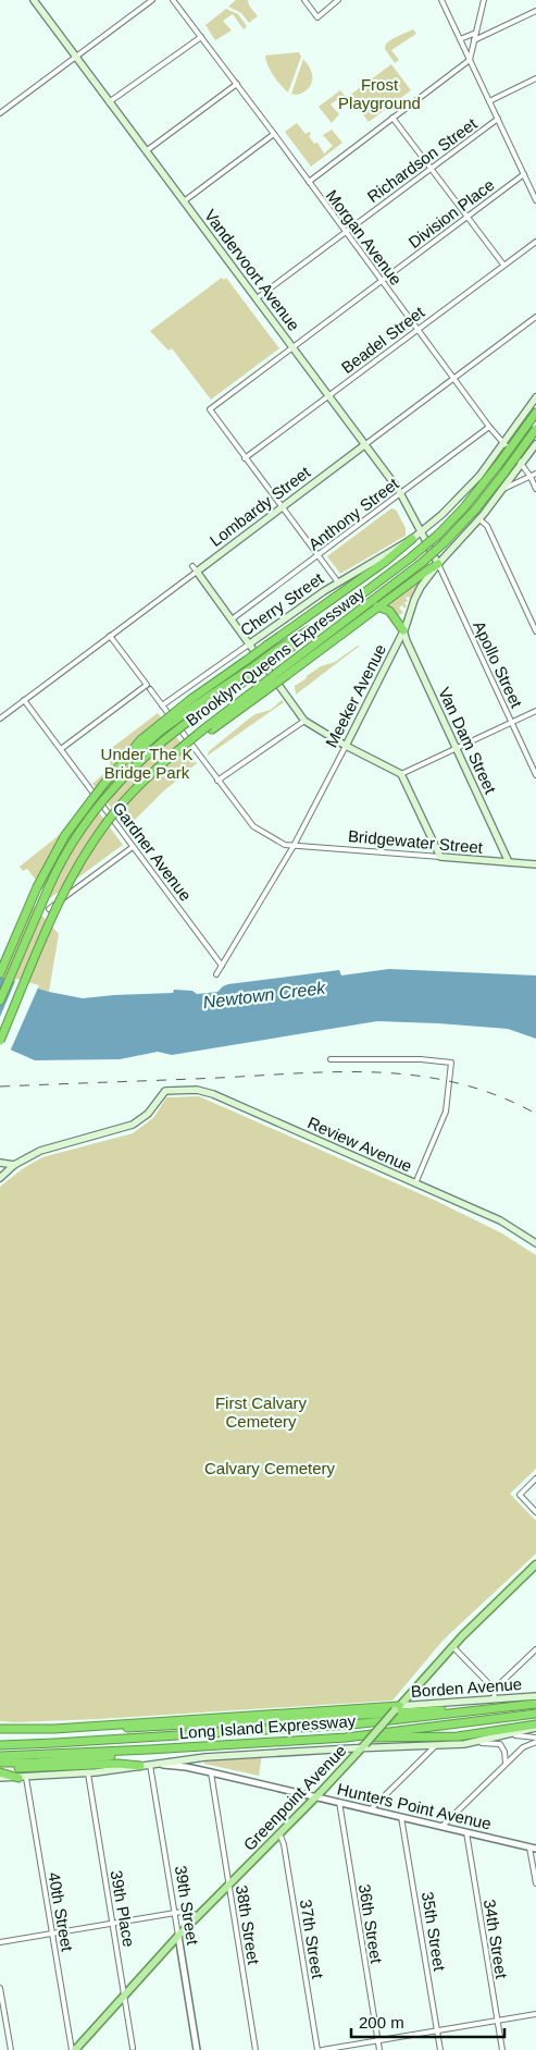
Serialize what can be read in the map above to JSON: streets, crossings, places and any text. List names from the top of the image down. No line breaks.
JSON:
{"streets":{"highway":["Brooklyn-Queens Expressway","Long Island Expressway"],"main road":["Vandervoort Avenue","Lombardy Street","Cherry Street","Meeker Avenue","Van Dam Street","Bridgewater Street","Review Avenue","Borden Avenue","Greenpoint Avenue"],"street":["Richardson Street","Division Place","Morgan Avenue","Beadel Street","Anthony Street","Apollo Street","Gardner Avenue","Hunters Point Avenue","39th Street","39th Place","40th Street","36th Street","38th Street","35th Street","37th Street","34th Street"]},"crossings":[["Richardson Street","Morgan Avenue"],["Richardson Street","Vandervoort Avenue"],["Division Place","Morgan Avenue"],["Division Place","Vandervoort Avenue"],["Division Place","Beadel Street"],["Morgan Avenue","Beadel Street"],["Morgan Avenue","Lombardy Street"],["Morgan Avenue","Anthony Street"],["Morgan Avenue","Meeker Avenue"],["Vandervoort Avenue","Beadel Street"],["Vandervoort Avenue","Lombardy Street"],["Vandervoort Avenue","Anthony Street"],["Vandervoort Avenue","Cherry Street"],["Vandervoort Avenue","Apollo Street"],["Vandervoort Avenue","Meeker Avenue"],["Lombardy Street","Gardner Avenue"],["Cherry Street","Bridgewater Street"],["Apollo Street","Meeker Avenue"],["Meeker Avenue","Van Dam Street"],["Meeker Avenue","Bridgewater Street"],["Meeker Avenue","Gardner Avenue"],["Van Dam Street","Bridgewater Street"],["Borden Avenue","Greenpoint Avenue"],["Greenpoint Avenue","Hunters Point Avenue"],["Greenpoint Avenue","39th Street"],["Greenpoint Avenue","39th Place"],["Greenpoint Avenue","40th Street"],["Greenpoint Avenue","38th Street"],["Greenpoint Avenue","37th Street"],["Hunters Point Avenue","36th Street"],["Hunters Point Avenue","38th Street"],["Hunters Point Avenue","35th Street"],["Hunters Point Avenue","34th Street"]],"water":["Newtown Creek"],"parks":["Frost Playground","Under The K Bridge Park","First Calvary Cemetery","Calvary Cemetery"],"scale_bar":"200 m"}
